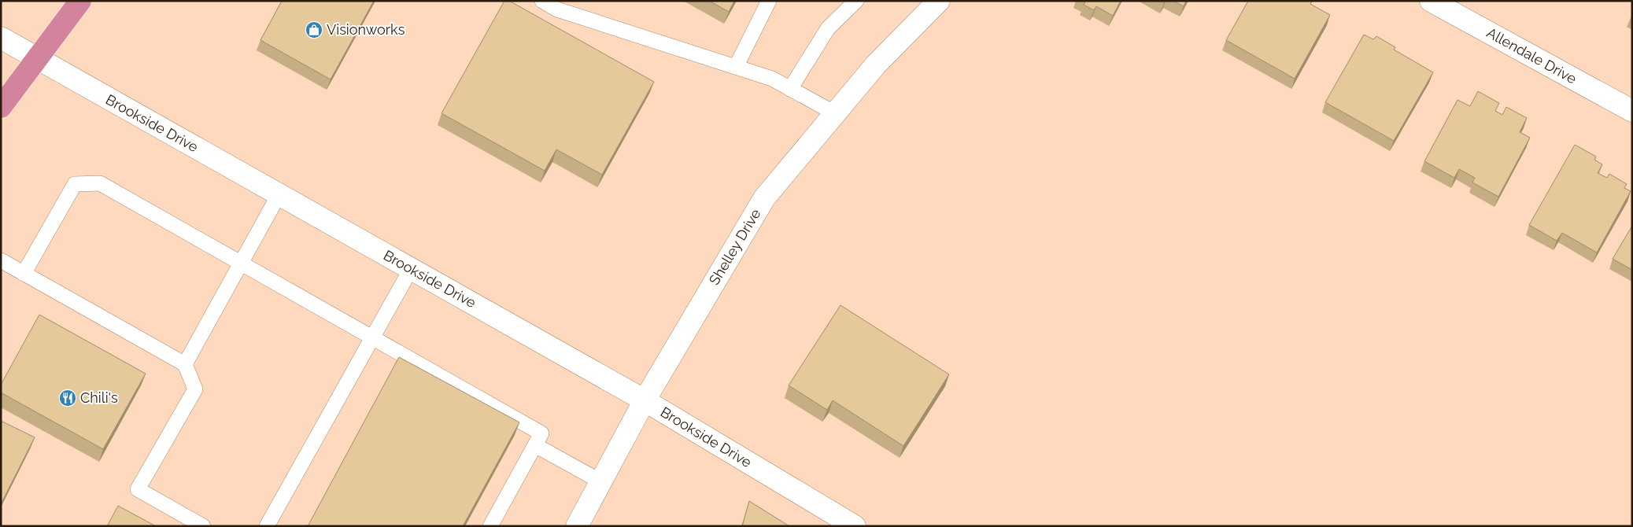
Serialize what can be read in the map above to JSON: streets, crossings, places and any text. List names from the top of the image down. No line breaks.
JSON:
{"streets":{"street":["Allendale Drive","Brookside Drive","Shelley Drive"]},"crossings":[["Brookside Drive","Shelley Drive"]],"places":{"shop":["Visionworks"],"restaurant":["Chili's"]}}
